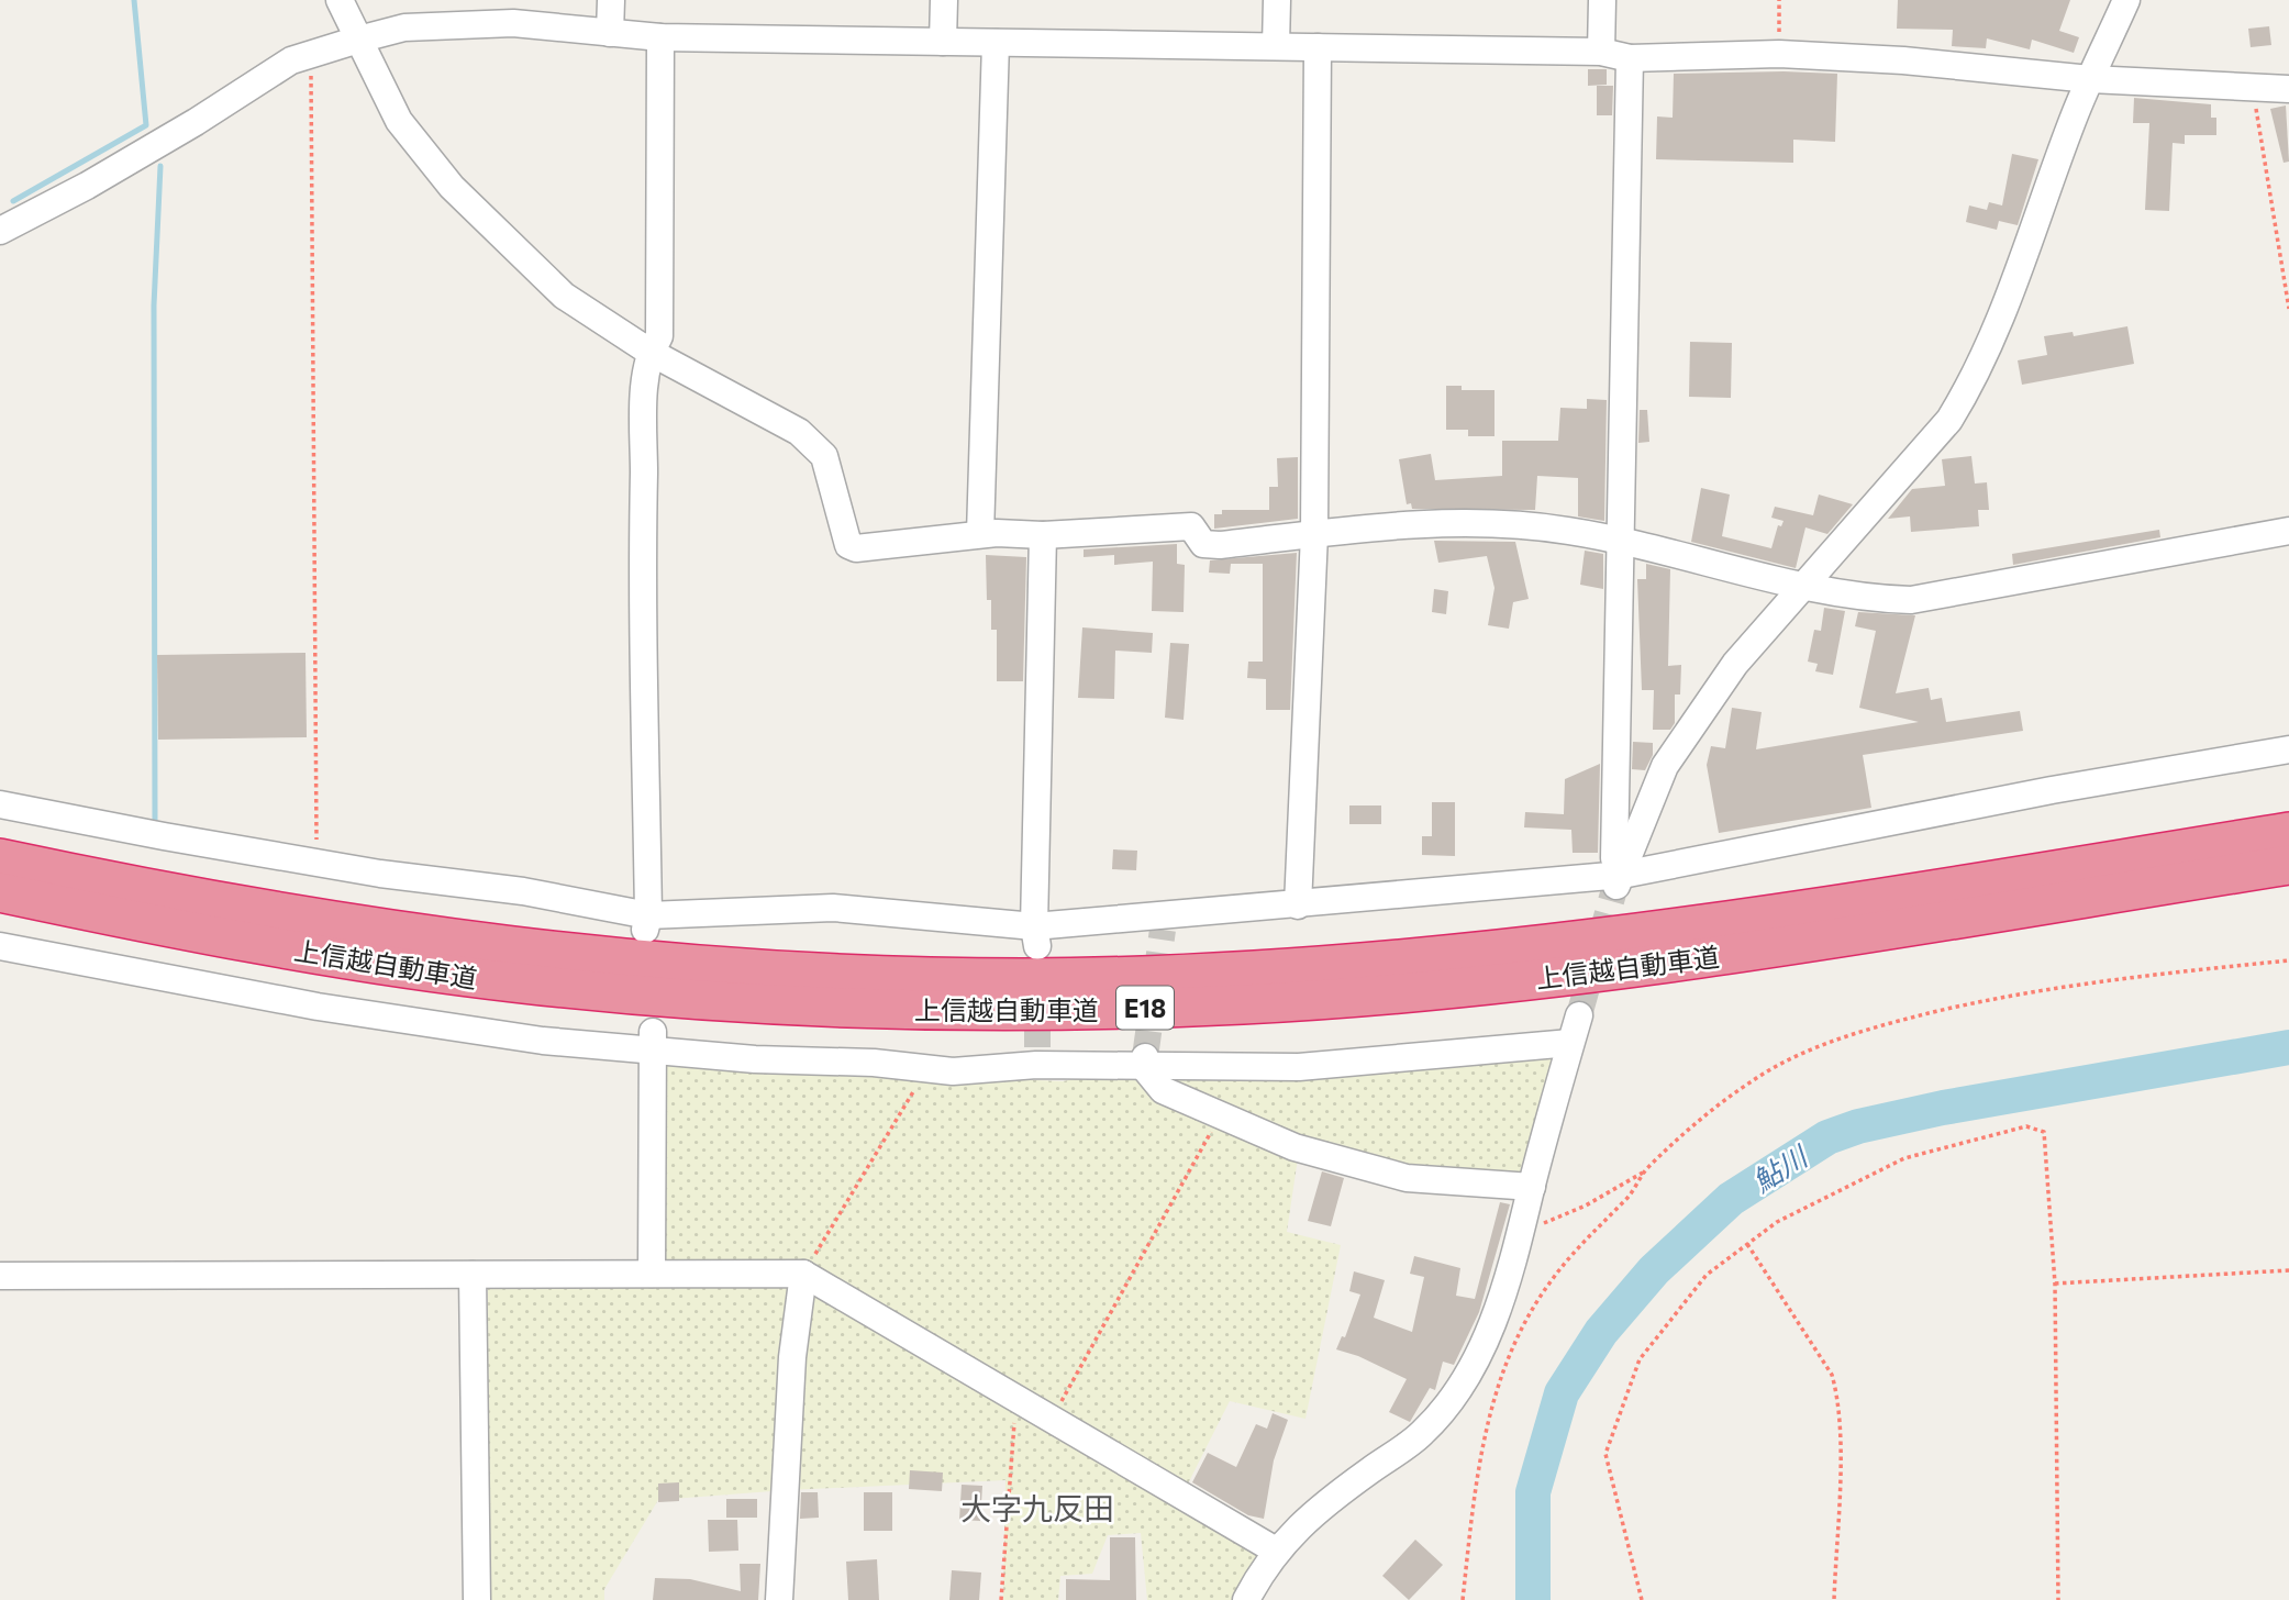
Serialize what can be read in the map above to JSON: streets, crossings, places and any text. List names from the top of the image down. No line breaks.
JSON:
{"streets":{"highway":["上信越自動車道","E18"]},"districts":["大字九反田"],"water":["鮎川"]}
